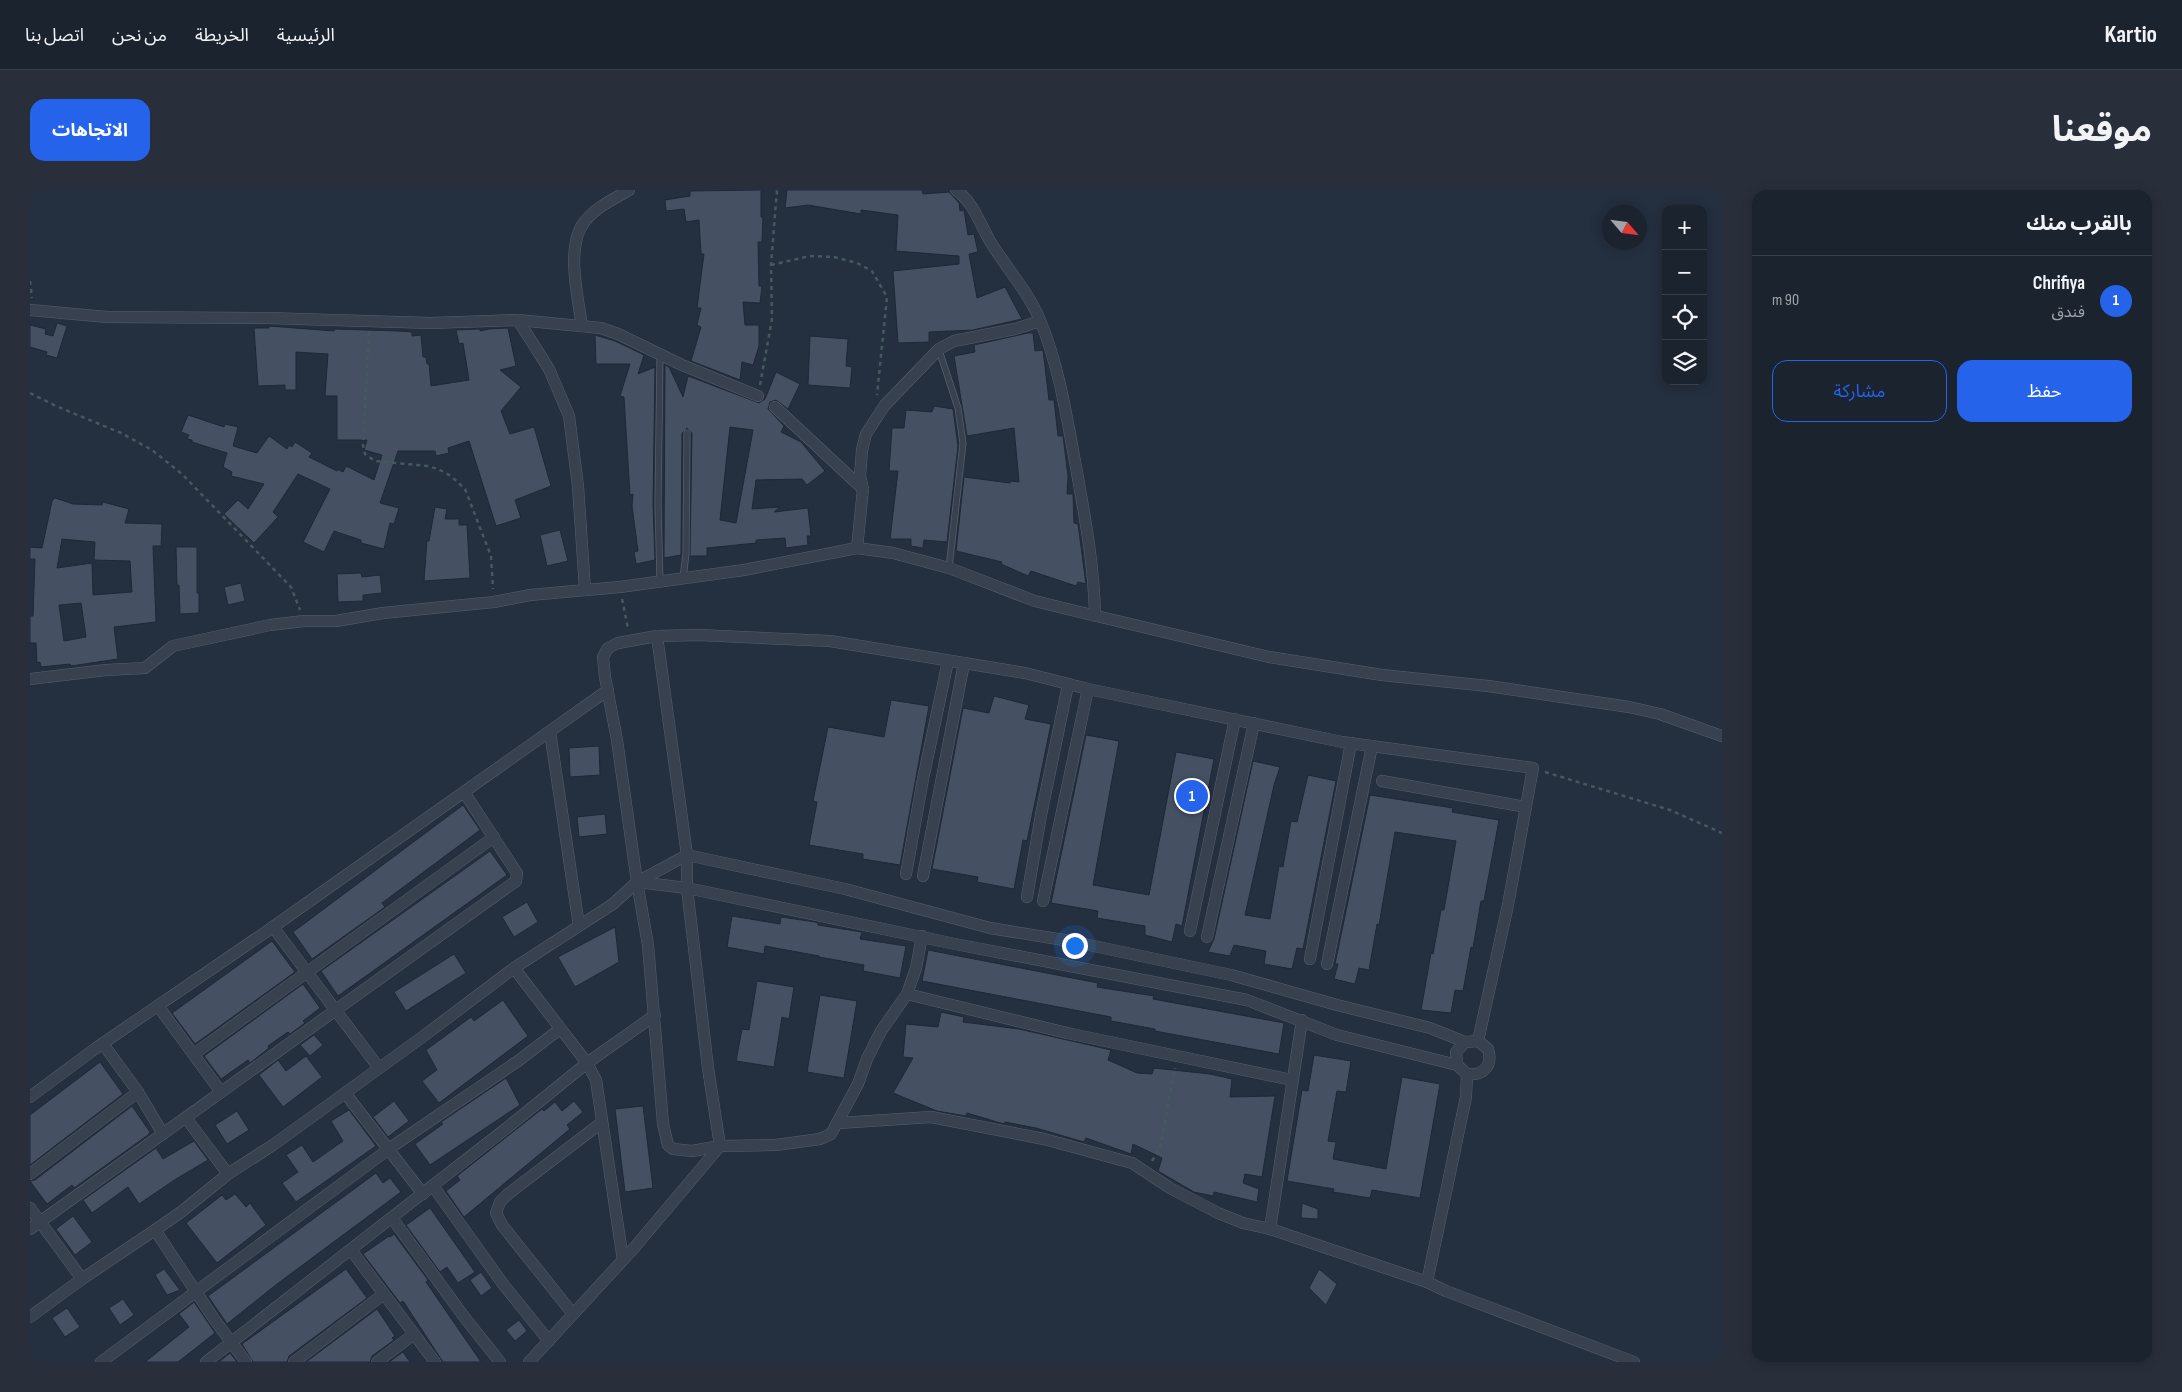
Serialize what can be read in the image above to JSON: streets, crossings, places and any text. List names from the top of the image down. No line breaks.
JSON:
{"north":"bottom right","page":{"header":"Kartio","nav":["الرئيسية","الخريطة","من نحن","اتصل بنا"],"title":"موقعنا","buttons":["الاتجاهات",["حفظ","مشاركة"]],"heading":"بالقرب منك","map_buttons":["+","−"],"list":[{"mark":"1","name":"Chrifiya","note":"فندق","value":"90 m"}],"pins":"1"}}
